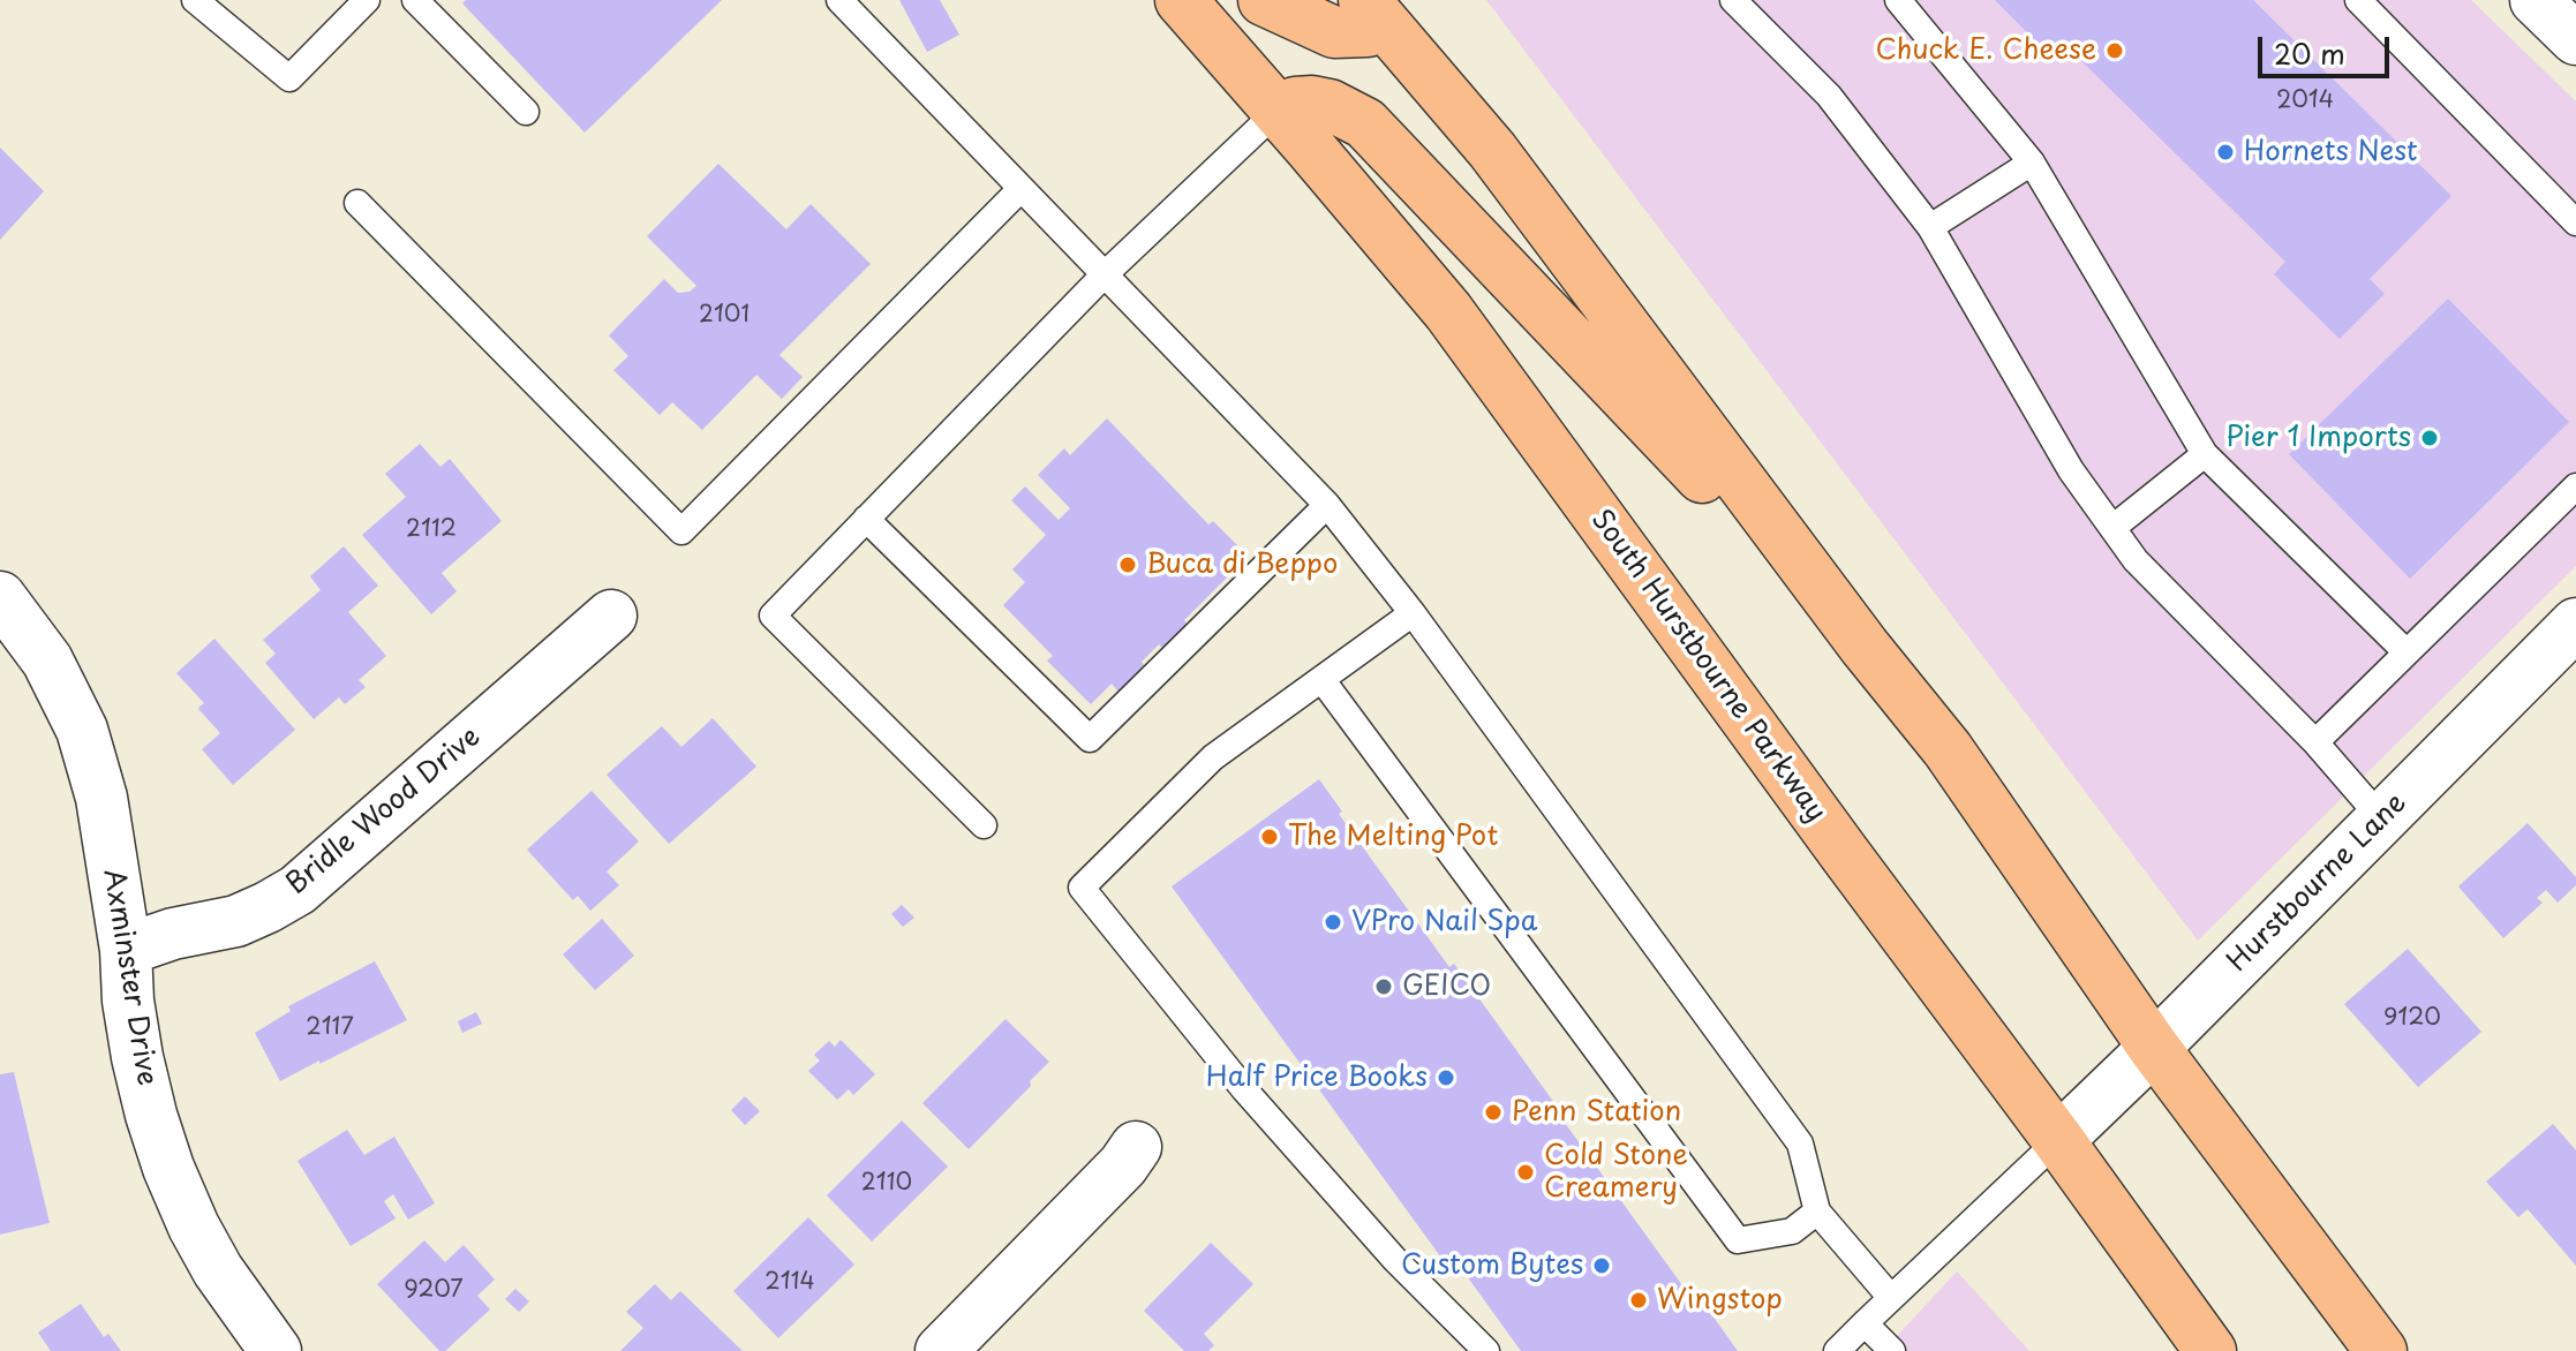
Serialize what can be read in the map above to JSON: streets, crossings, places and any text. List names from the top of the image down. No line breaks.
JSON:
{"streets":{"main road":["South Hurstbourne Parkway"],"street":["Bridle Wood Drive","Hurstbourne Lane","Axminster Drive"]},"crossings":[["South Hurstbourne Parkway","Hurstbourne Lane"],["Bridle Wood Drive","Axminster Drive"]],"places":["Chuck E. Cheese","Hornets Nest","Pier 1 Imports","Buca di Beppo","The Melting Pot","VPro Nail Spa","GEICO","Half Price Books","Penn Station","Cold Stone Creamery","Custom Bytes","Wingstop"],"house_numbers":["2014","2101","2112","9120","2117","2110","2114","9207"],"scale_bar":"20 m"}
